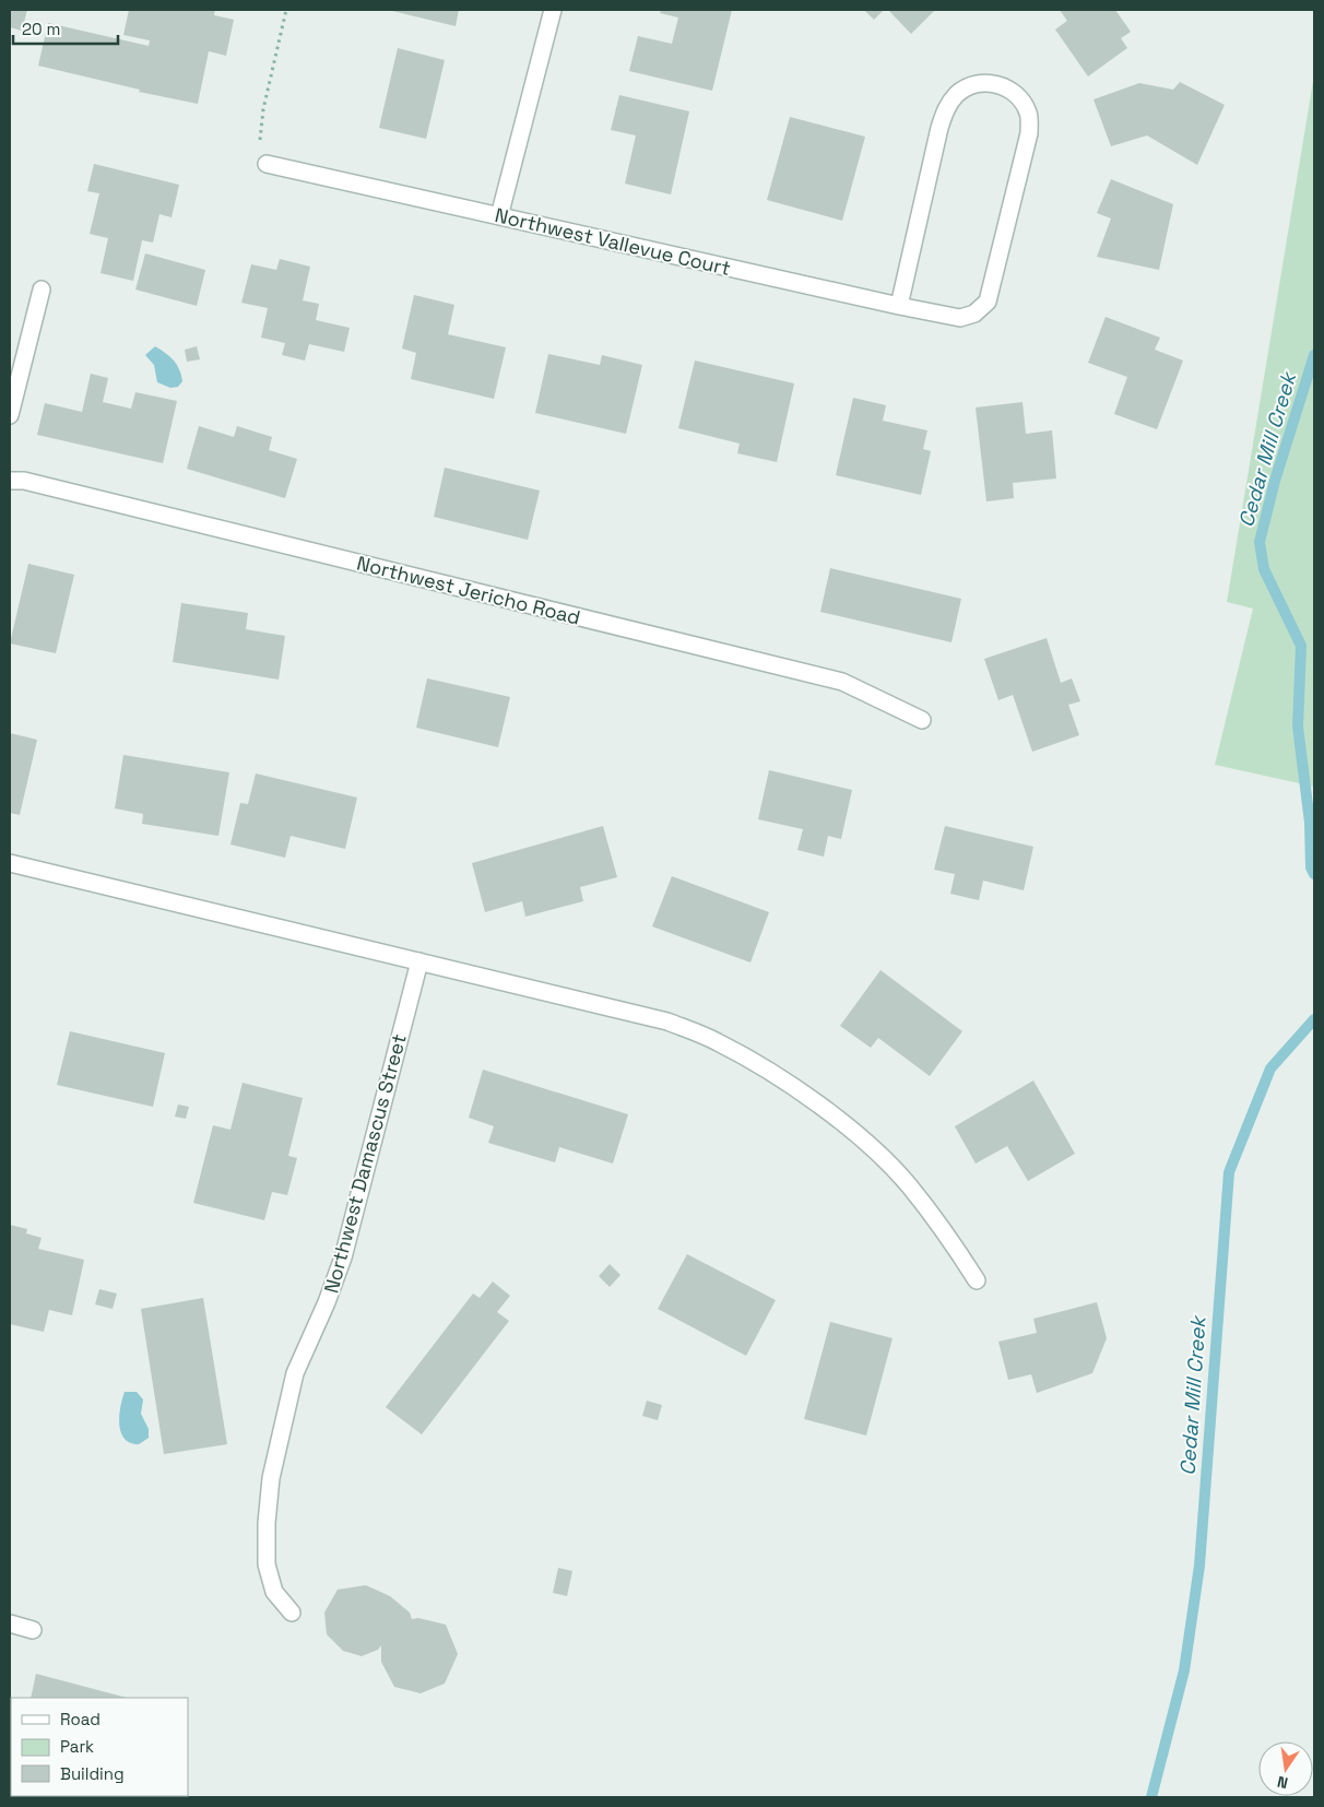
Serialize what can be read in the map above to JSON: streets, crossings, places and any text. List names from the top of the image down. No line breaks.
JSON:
{"streets":{"street":["Northwest Vallevue Court","Northwest Jericho Road","Northwest Damascus Street"]},"water":["Cedar Mill Creek"],"legend":["Road","Park","Building"],"scale_bar":"20 m","north":"bottom"}
